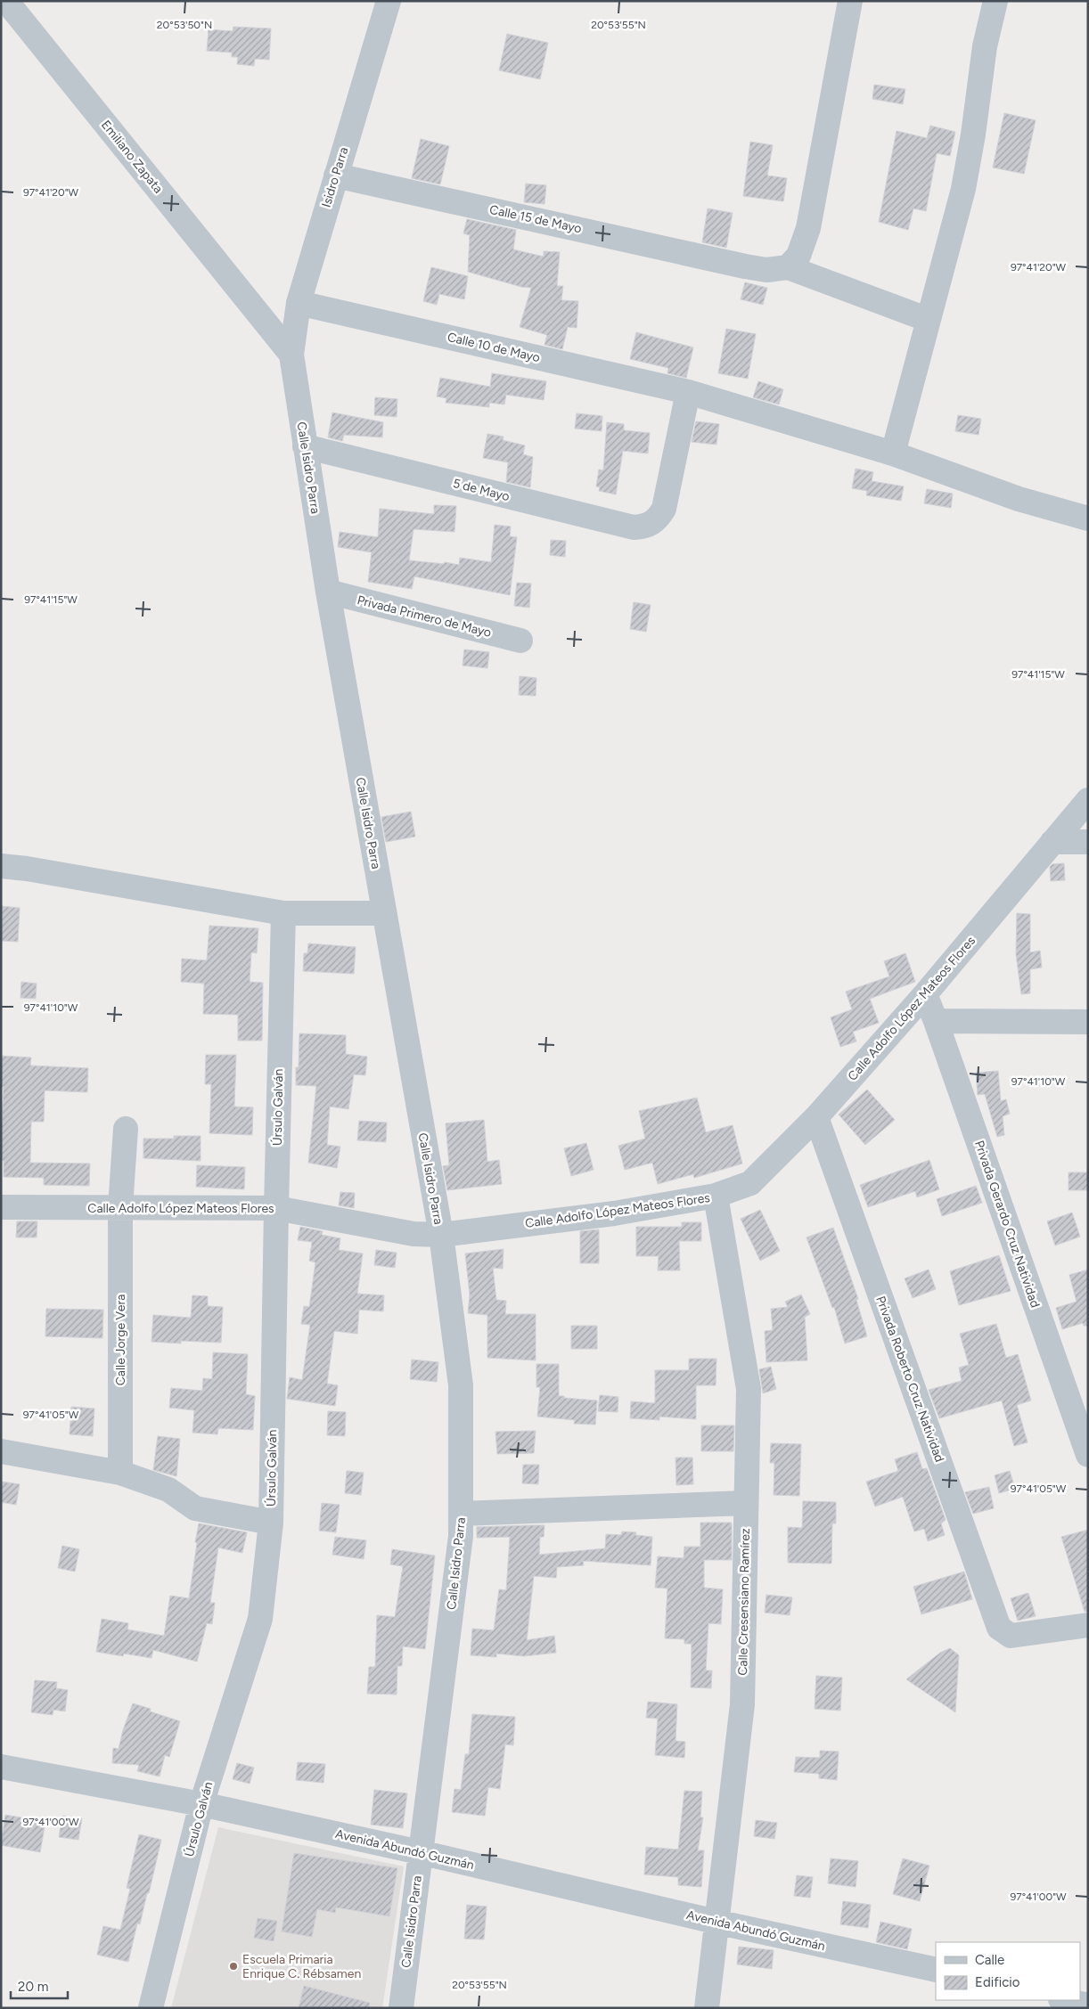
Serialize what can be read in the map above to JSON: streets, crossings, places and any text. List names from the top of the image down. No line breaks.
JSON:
{"streets":{"street":["Emiliano Zapata","Isidro Parra","Calle 15 de Mayo","Calle 10 de Mayo","Calle Isidro Parra","5 de Mayo","Privada Primero de Mayo","Calle Adolfo López Mateos Flores","Úrsulo Galván","Privada Gerardo Cruz Natividad","Calle Jorge Vera","Privada Roberto Cruz Natividad","Calle Cresensiano Ramírez","Avenida Abundó Guzmán"]},"crossings":[["Emiliano Zapata","Isidro Parra"],["Emiliano Zapata","Calle Isidro Parra"],["Isidro Parra","Calle 15 de Mayo"],["Isidro Parra","Calle 10 de Mayo"],["Isidro Parra","Calle Isidro Parra"],["Calle 10 de Mayo","5 de Mayo"],["Calle Isidro Parra","5 de Mayo"],["Calle Isidro Parra","Privada Primero de Mayo"],["Calle Isidro Parra","Calle Adolfo López Mateos Flores"],["Calle Isidro Parra","Avenida Abundó Guzmán"],["Calle Adolfo López Mateos Flores","Úrsulo Galván"],["Calle Adolfo López Mateos Flores","Privada Gerardo Cruz Natividad"],["Calle Adolfo López Mateos Flores","Calle Jorge Vera"],["Calle Adolfo López Mateos Flores","Privada Roberto Cruz Natividad"],["Calle Adolfo López Mateos Flores","Calle Cresensiano Ramírez"],["Úrsulo Galván","Avenida Abundó Guzmán"],["Calle Cresensiano Ramírez","Avenida Abundó Guzmán"]],"places":["Escuela Primaria Enrique C. Rébsamen"],"legend":["Calle","Edificio"],"scale_bar":"20 m","coordinates":["20°53'50\"N","20°53'55\"N","97°41'20\"W","97°41'15\"W","97°41'10\"W","97°41'05\"W","97°41'00\"W"]}
